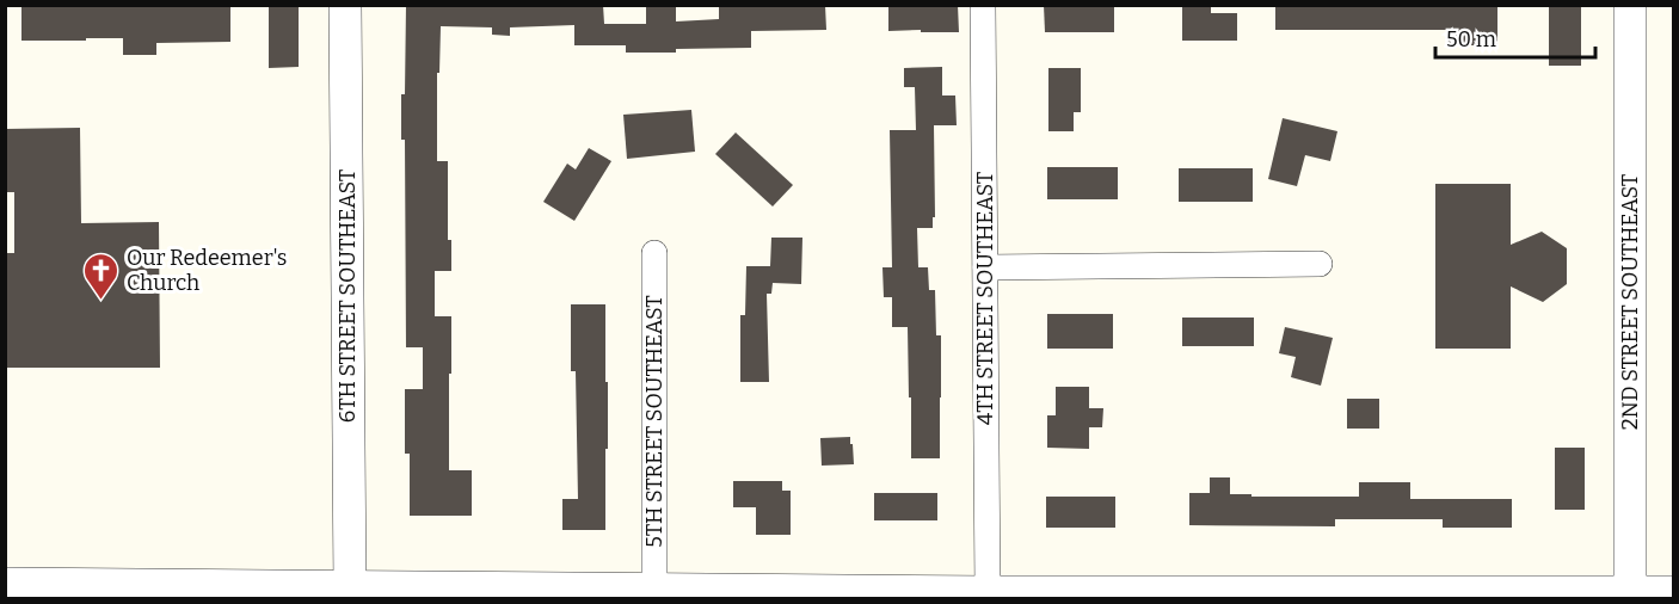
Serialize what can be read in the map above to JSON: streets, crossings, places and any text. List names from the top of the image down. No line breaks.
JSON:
{"streets":{"street":["6TH STREET SOUTHEAST","4TH STREET SOUTHEAST","2ND STREET SOUTHEAST","5TH STREET SOUTHEAST"]},"places":{"church":["Our Redeemer's Church"]},"scale_bar":"50 m"}
